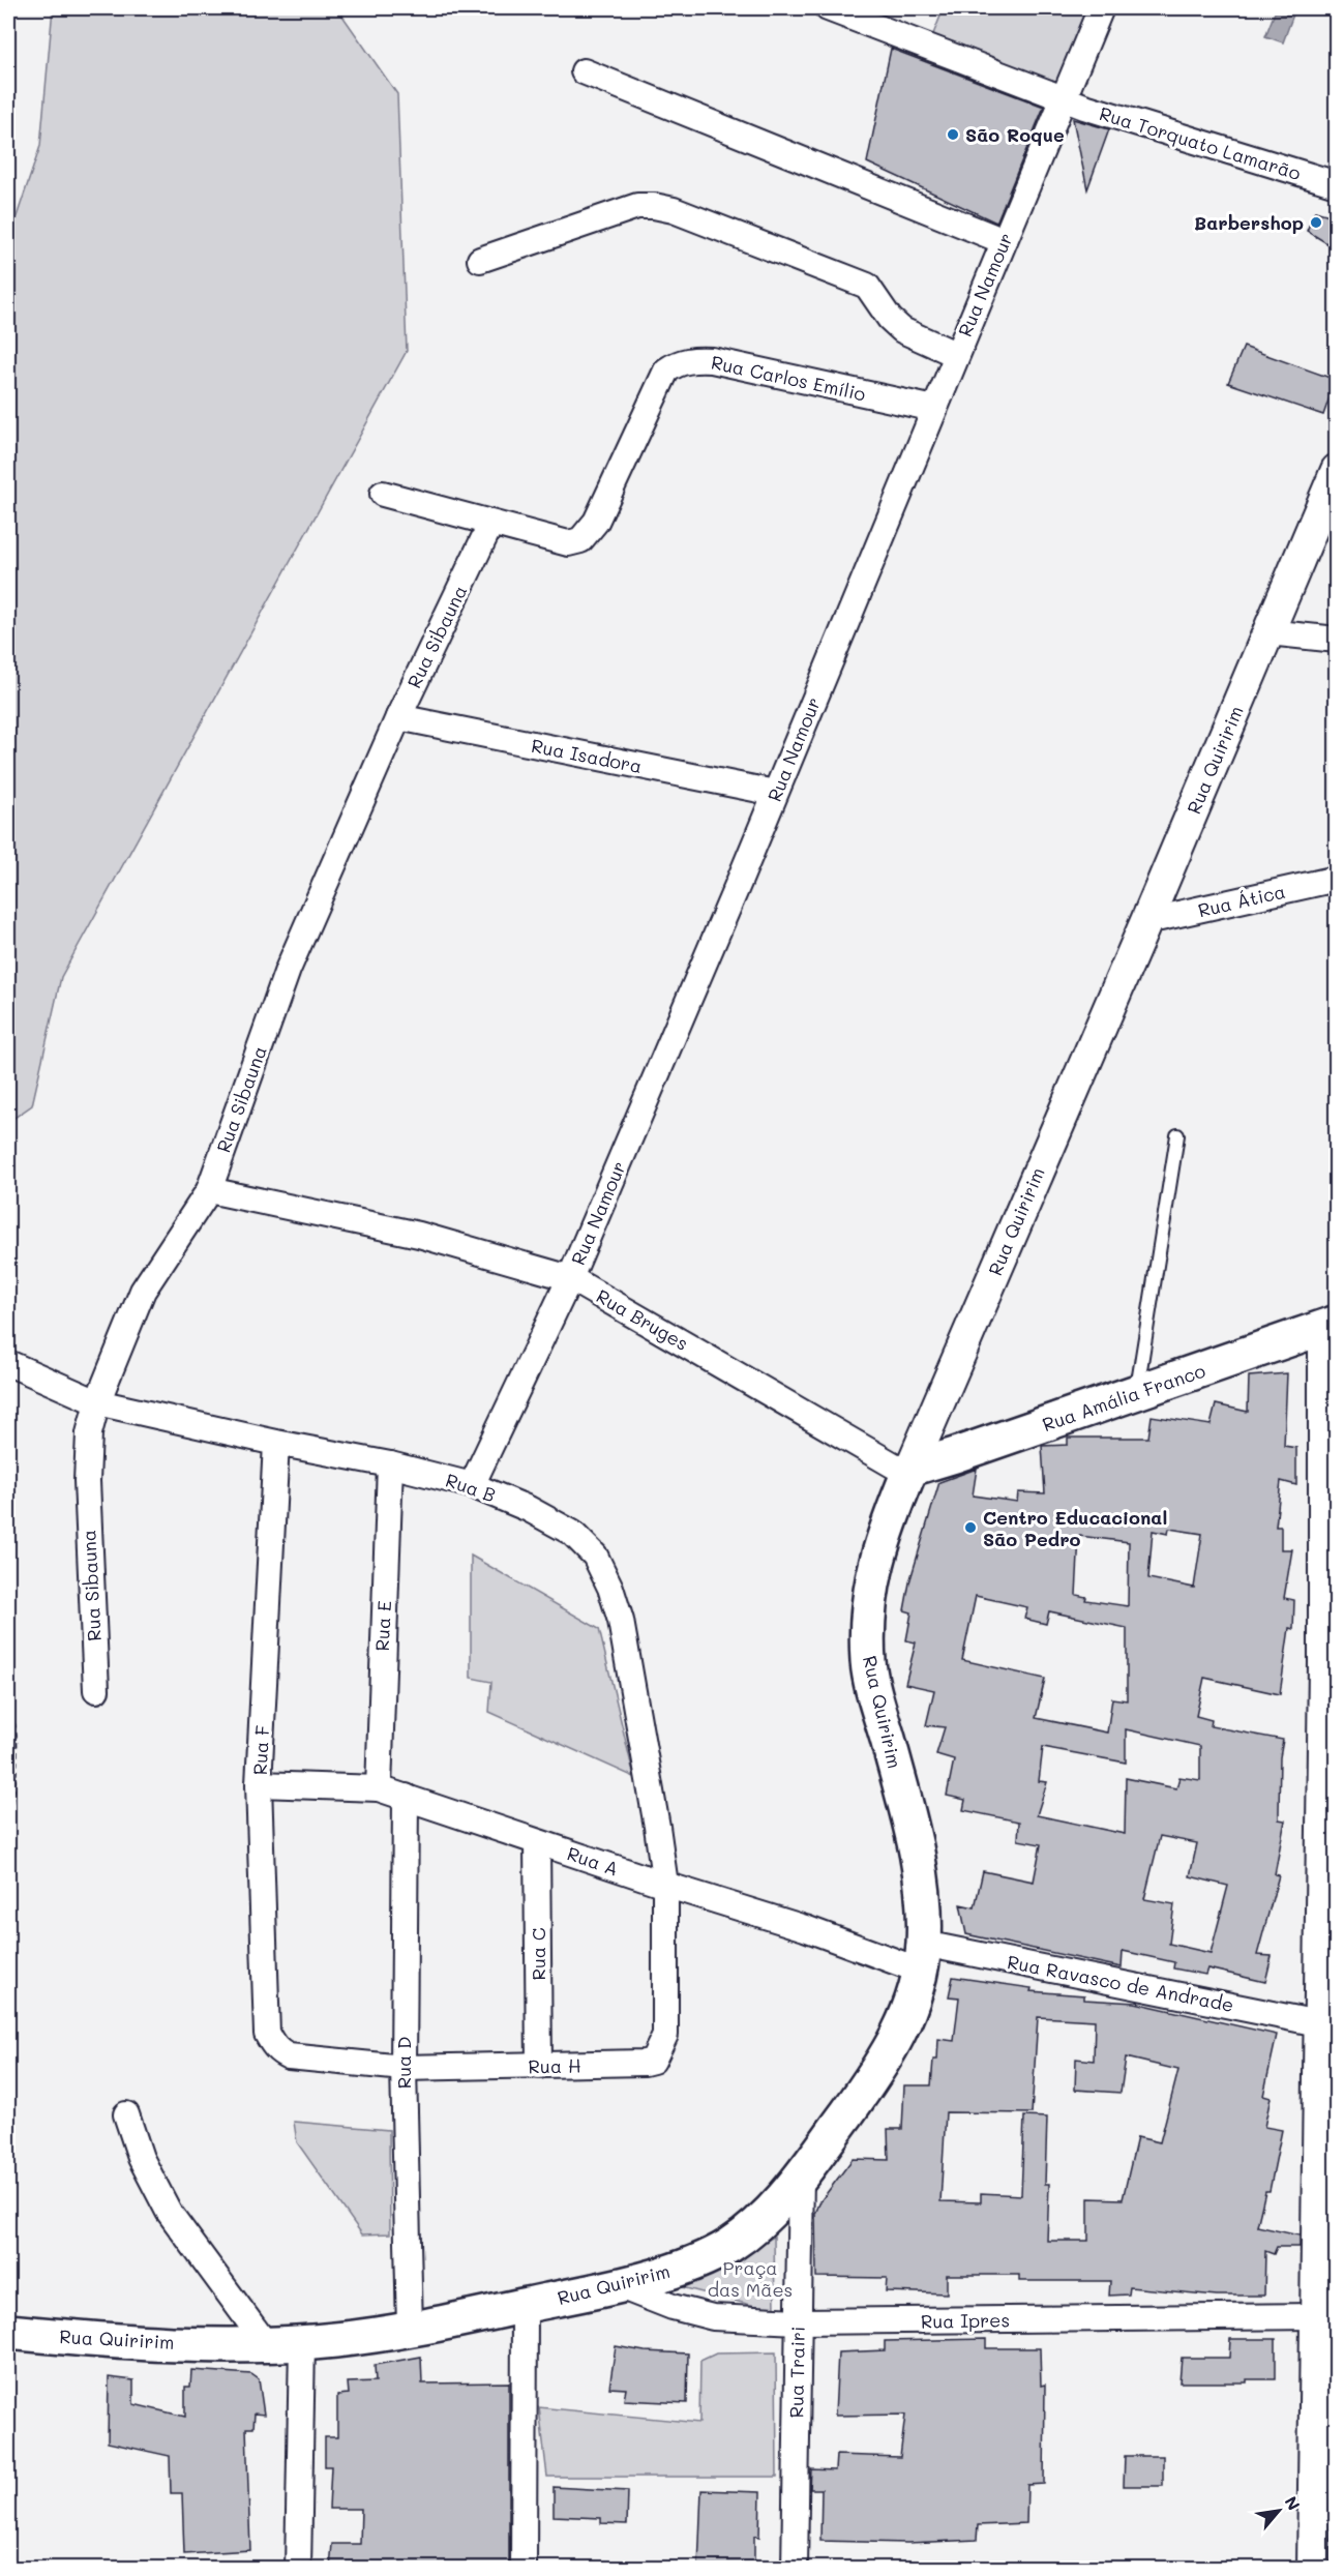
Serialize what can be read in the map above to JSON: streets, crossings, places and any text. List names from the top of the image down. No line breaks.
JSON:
{"streets":{"main road":["Rua Quiririm","Rua Amália Franco"],"street":["Rua Torquato Lamarão","Rua Namour","Rua Carlos Emílio","Rua Sibauna","Rua Isadora","Rua Ática","Rua Bruges","Rua B","Rua E","Rua F","Rua A","Rua C","Rua Ravasco de Andrade","Rua D","Rua H","Rua Ipres","Rua Trairi"]},"crossings":[["Rua Torquato Lamarão","Rua Namour"],["Rua Namour","Rua Carlos Emílio"],["Rua Namour","Rua Isadora"],["Rua Namour","Rua Bruges"],["Rua Namour","Rua B"],["Rua Carlos Emílio","Rua Sibauna"],["Rua Sibauna","Rua Isadora"],["Rua Sibauna","Rua Bruges"],["Rua Sibauna","Rua B"],["Rua Quiririm","Rua Ática"],["Rua Quiririm","Rua Bruges"],["Rua Quiririm","Rua Amália Franco"],["Rua Quiririm","Rua A"],["Rua Quiririm","Rua Ravasco de Andrade"],["Rua Quiririm","Rua D"],["Rua Quiririm","Rua Ipres"],["Rua Quiririm","Rua Trairi"],["Rua Bruges","Rua Amália Franco"],["Rua B","Rua E"],["Rua B","Rua F"],["Rua B","Rua A"],["Rua B","Rua H"],["Rua E","Rua A"],["Rua F","Rua A"],["Rua F","Rua H"],["Rua A","Rua C"],["Rua A","Rua Ravasco de Andrade"],["Rua A","Rua D"],["Rua A","Rua H"],["Rua C","Rua H"],["Rua D","Rua H"],["Rua Ipres","Rua Trairi"]],"parks":["Praça das Mães"],"places":["São Roque","Barbershop","Centro Educacional São Pedro"],"north":"top right"}
